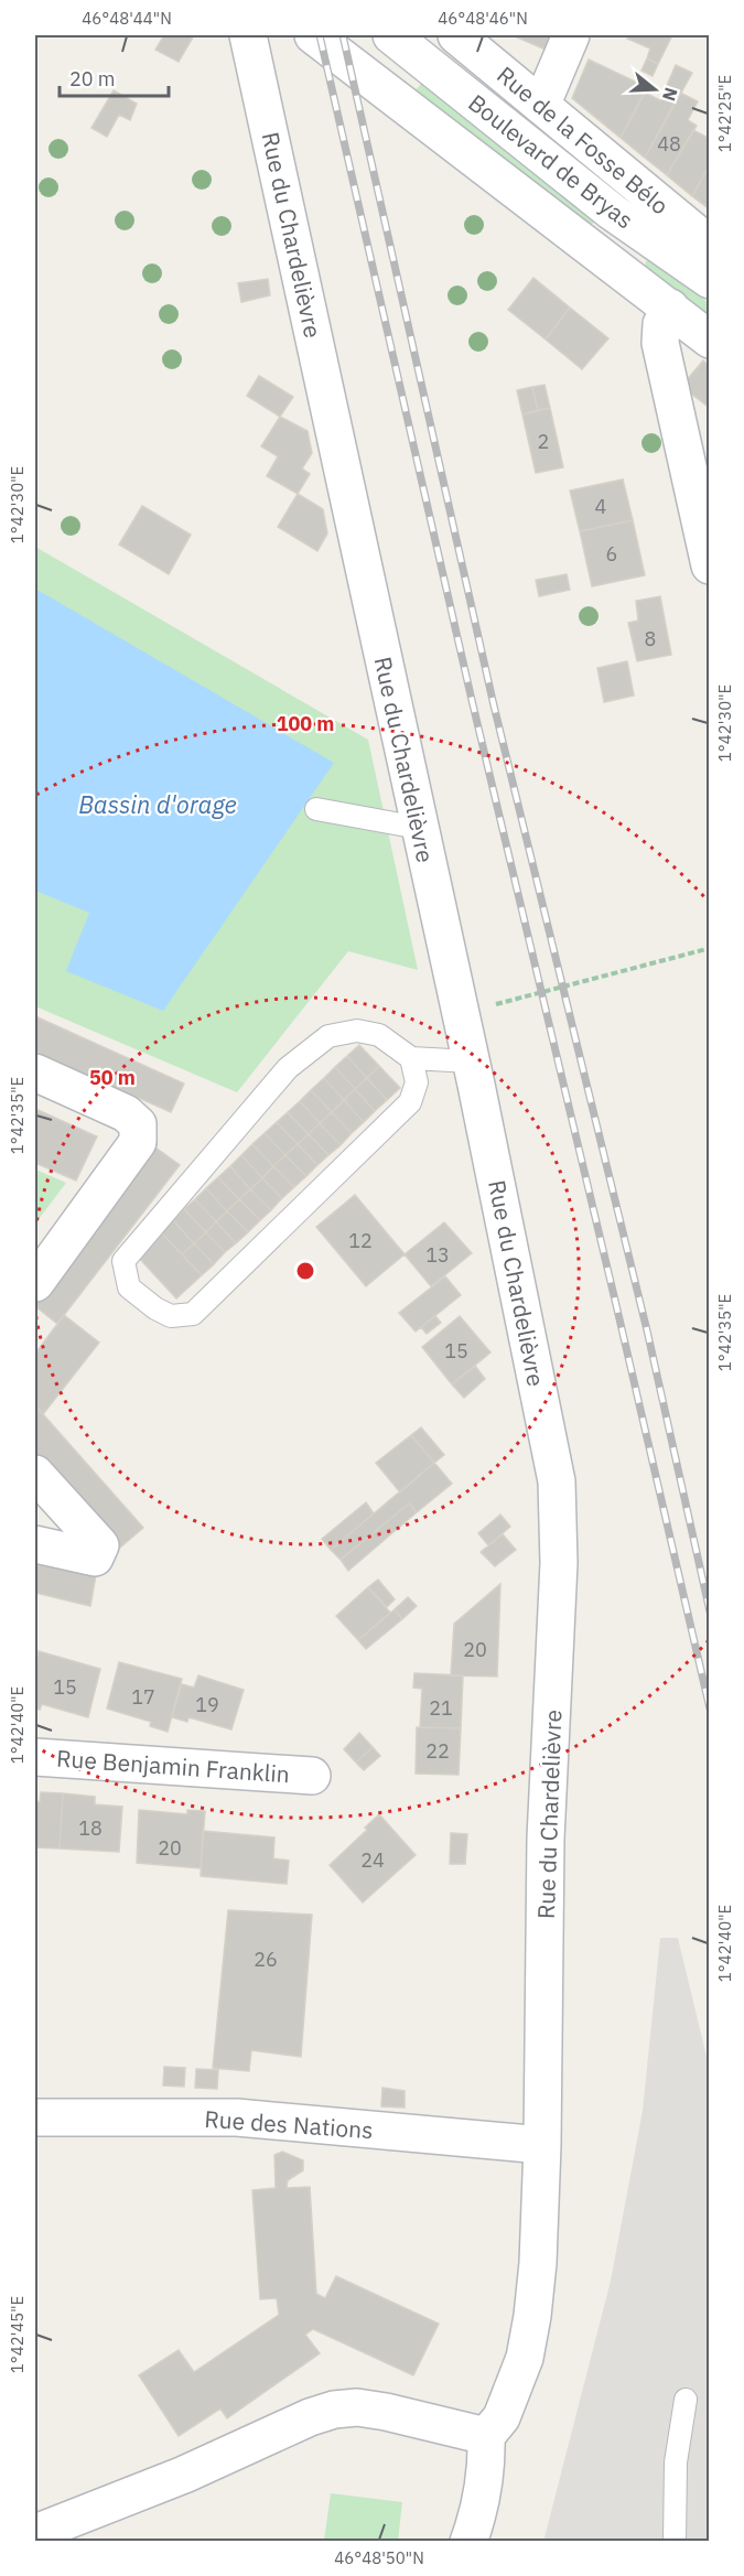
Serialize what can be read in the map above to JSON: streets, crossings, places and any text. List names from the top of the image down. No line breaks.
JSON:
{"streets":{"street":["Rue de la Fosse Bélo","Boulevard de Bryas","Rue du Chardelièvre","Rue Benjamin Franklin","Rue des Nations"]},"crossings":[["Rue du Chardelièvre","Rue des Nations"]],"water":["Bassin d'orage"],"house_numbers":["48","2","4","6","8","12","13","15","20","15","17","19","21","22","18","20","24","26"],"scale_bar":"20 m","north":"right","coordinates":["46°48'44\"N","46°48'46\"N","1°42'25\"E","1°42'30\"E","1°42'35\"E","1°42'40\"E","1°42'45\"E","46°48'50\"N"],"rings":["100 m","50 m"]}
